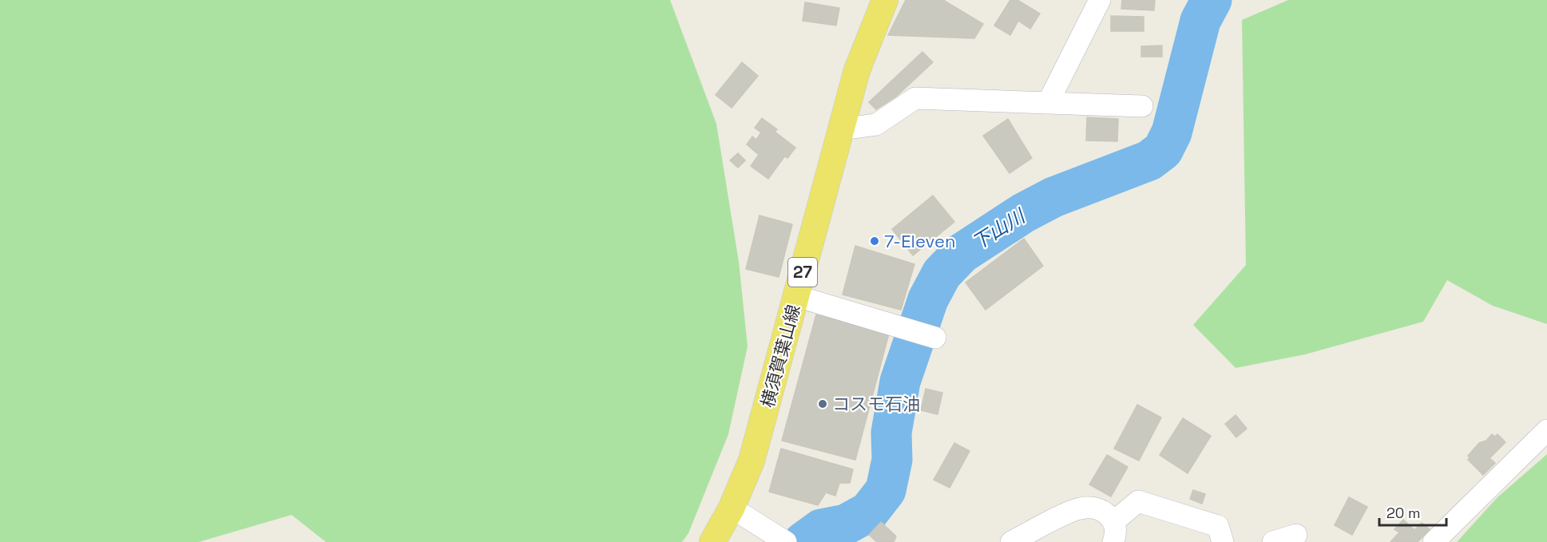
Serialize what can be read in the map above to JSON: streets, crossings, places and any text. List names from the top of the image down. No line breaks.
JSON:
{"streets":{"main road":["27","横須賀葉山線"]},"water":["下山川"],"places":["7-Eleven","コスモ石油"],"scale_bar":"20 m"}
